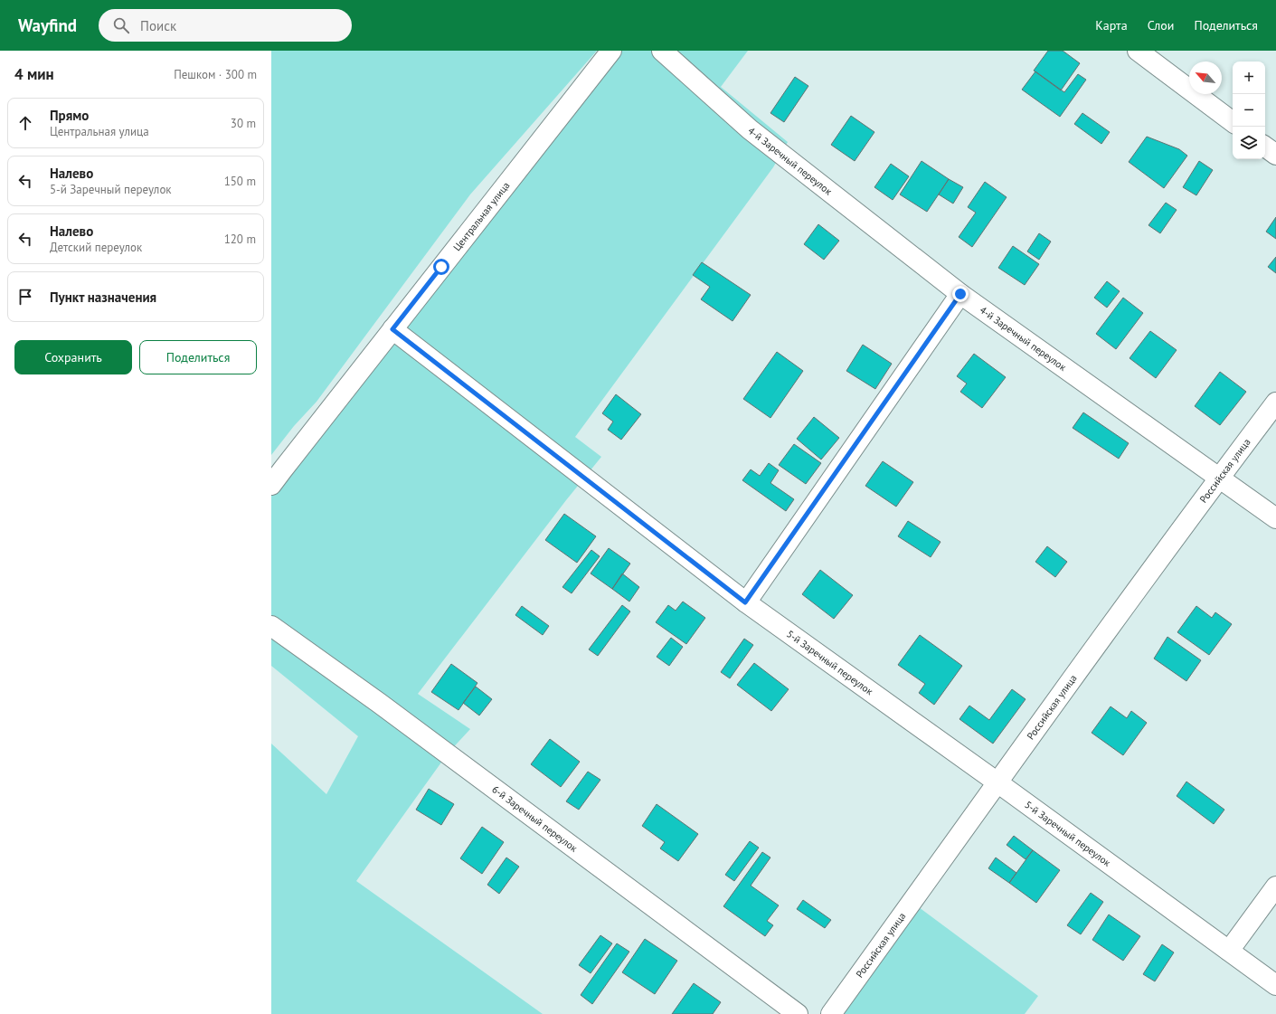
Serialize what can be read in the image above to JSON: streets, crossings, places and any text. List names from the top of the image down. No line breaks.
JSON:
{"streets":{"street":["4-й Заречный переулок","Центральная улица","Российская улица","5-й Заречный переулок","6-й Заречный переулок"]},"crossings":[["4-й Заречный переулок","Российская улица"],["Центральная улица","5-й Заречный переулок"],["Российская улица","5-й Заречный переулок"]],"north":"top left","page":{"header":"Wayfind","search":"Поиск","nav":["Карта","Слои","Поделиться"],"heading":["4 мин","Пешком · 300 m"],"map_buttons":["+","−"],"list":[["Прямо","Центральная улица","30 m"],["Налево","5-й Заречный переулок","150 m"],["Налево","Детский переулок","120 m"],"Пункт назначения"],"buttons":["Сохранить","Поделиться"]}}
